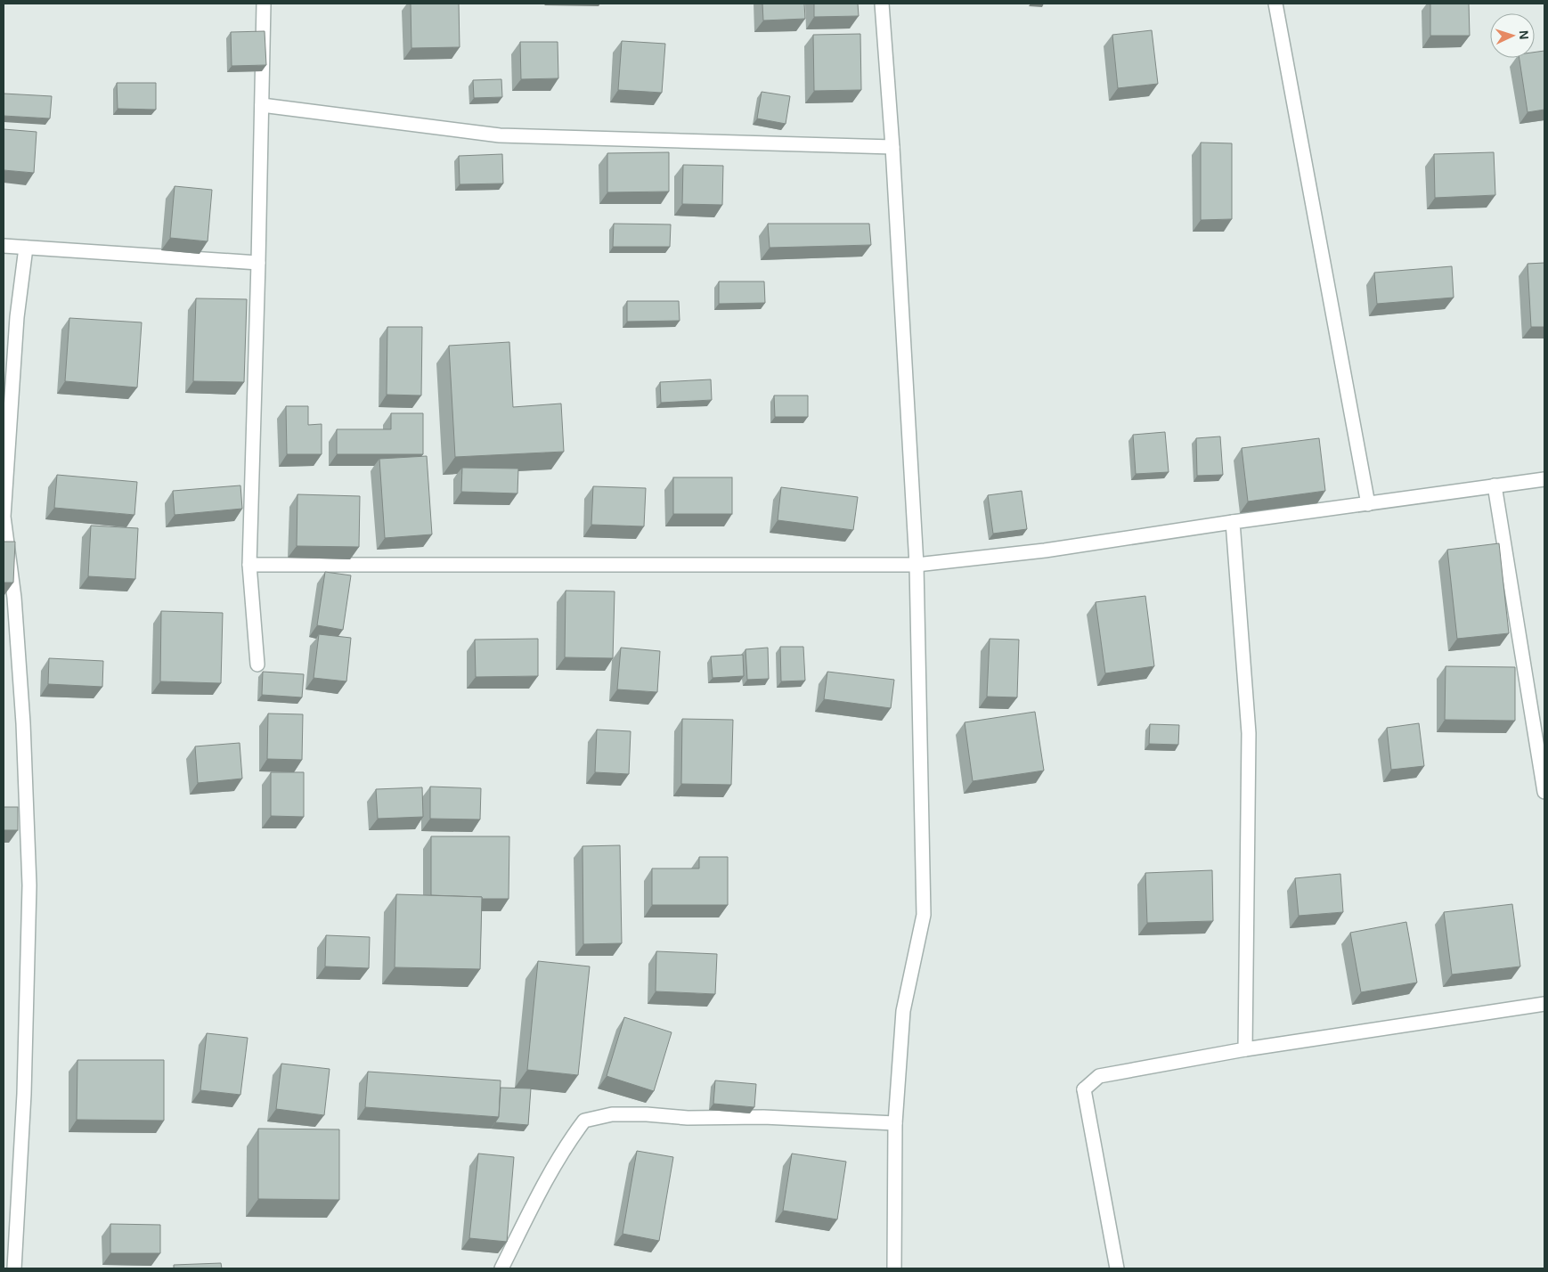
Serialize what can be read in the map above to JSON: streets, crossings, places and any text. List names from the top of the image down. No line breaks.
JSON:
{"north":"right"}
